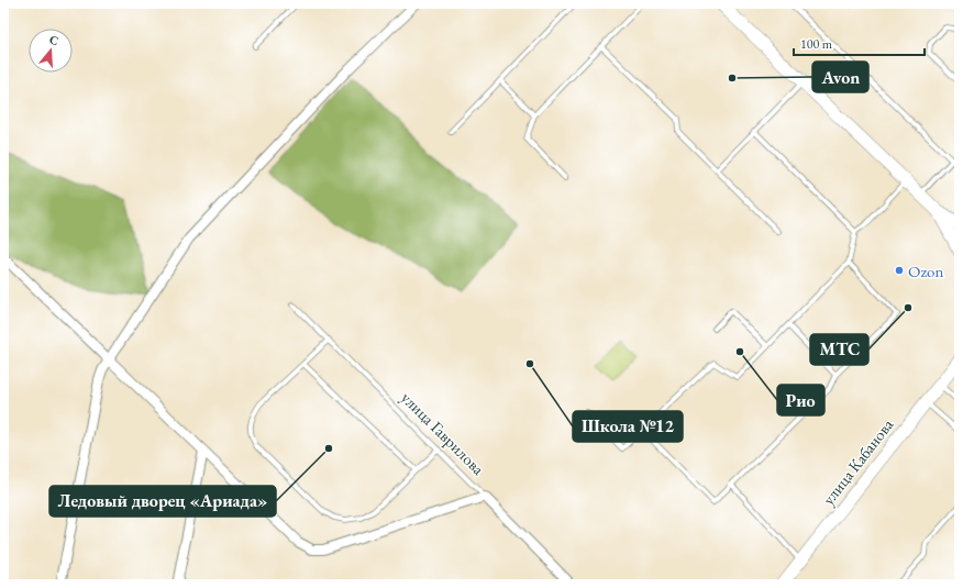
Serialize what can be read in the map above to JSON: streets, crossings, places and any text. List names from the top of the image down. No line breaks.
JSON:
{"streets":{"main road":["улица Кабанова"],"street":["улица Гаврилова"]},"places":["Avon","Ozon","МТС","Рио","Школа №12","Ледовый дворец «Ариада»"],"scale_bar":"100 m","north":"top"}
